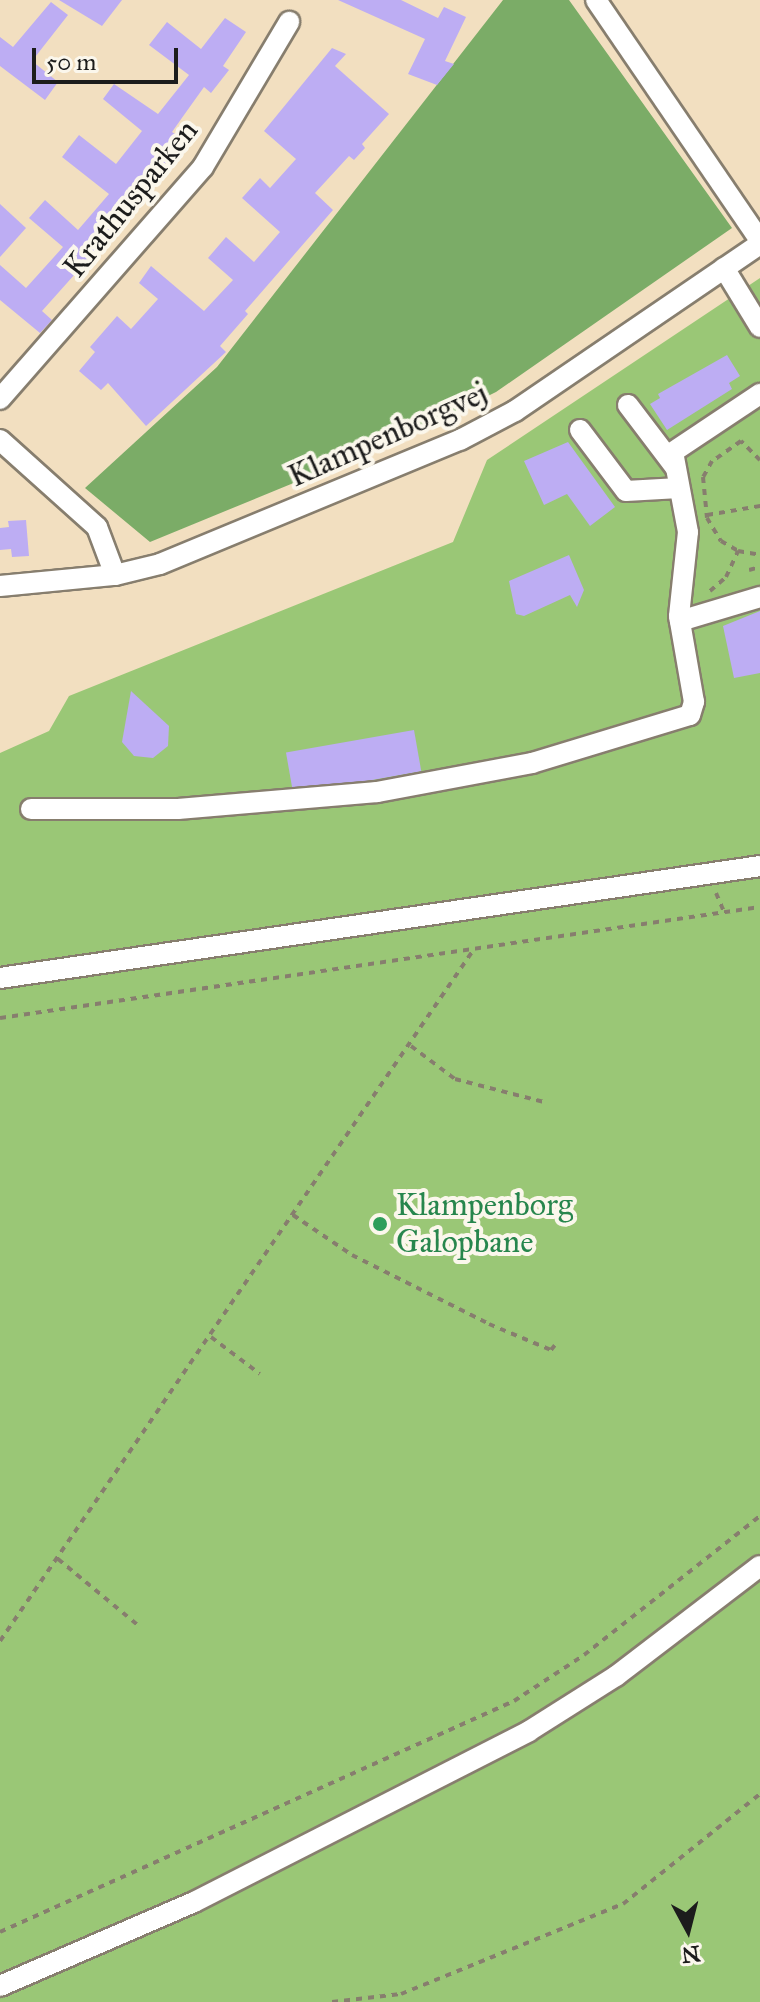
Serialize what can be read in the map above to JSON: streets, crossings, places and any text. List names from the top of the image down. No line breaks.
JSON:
{"streets":{"street":["Krathusparken","Klampenborgvej"]},"places":["Klampenborg Galopbane"],"scale_bar":"50 m","north":"bottom"}
